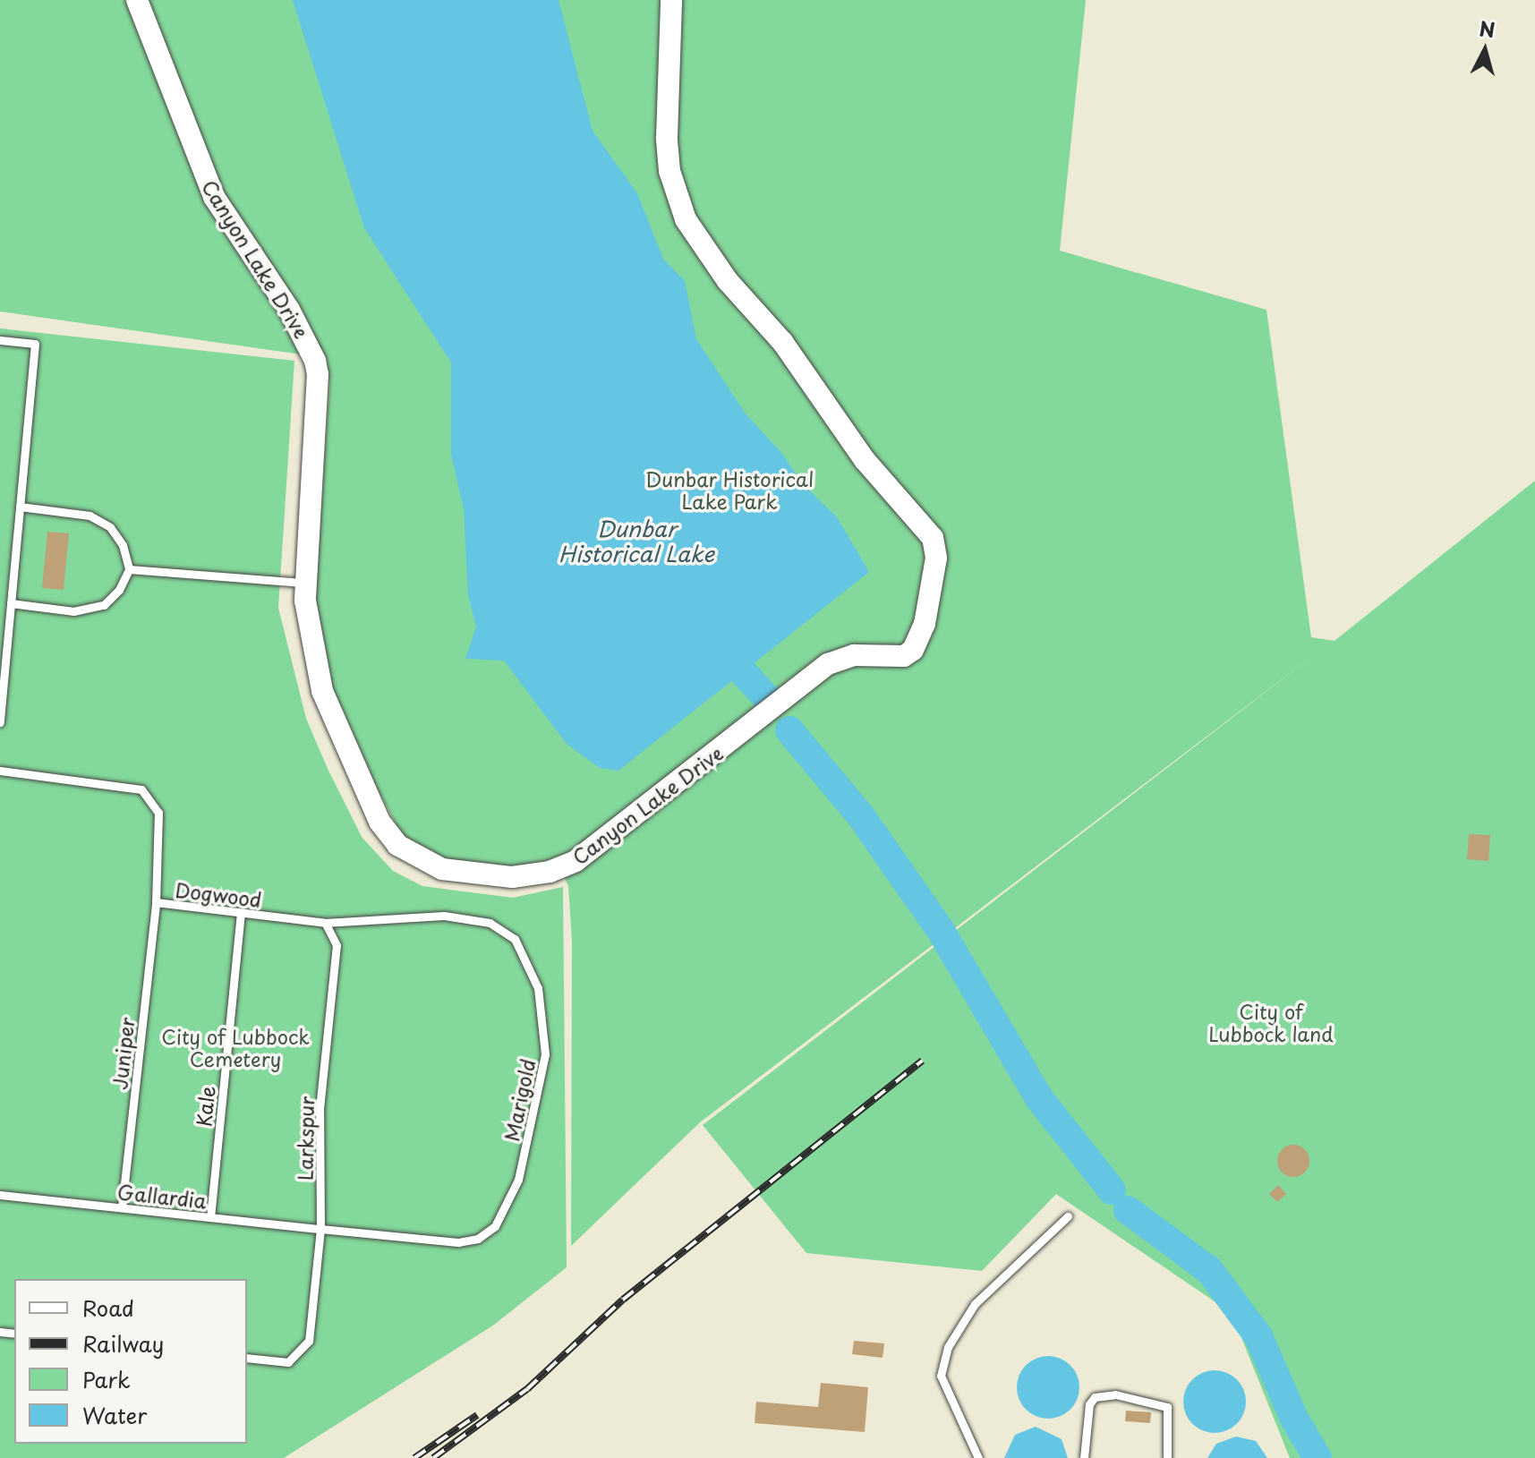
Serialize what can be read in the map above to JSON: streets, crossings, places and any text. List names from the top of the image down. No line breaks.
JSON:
{"streets":{"street":["Canyon Lake Drive"],"lane":["Dogwood","Juniper","Marigold","Kale","Larkspur","Gallardia"]},"crossings":[["Dogwood","Juniper"],["Dogwood","Marigold"],["Dogwood","Kale"],["Dogwood","Larkspur"],["Juniper","Gallardia"],["Marigold","Larkspur"],["Marigold","Gallardia"],["Kale","Gallardia"],["Larkspur","Gallardia"]],"water":["Dunbar Historical Lake"],"parks":["Dunbar Historical Lake Park","City of Lubbock land","City of Lubbock Cemetery"],"legend":["Road","Railway","Park","Water"],"north":"top"}
